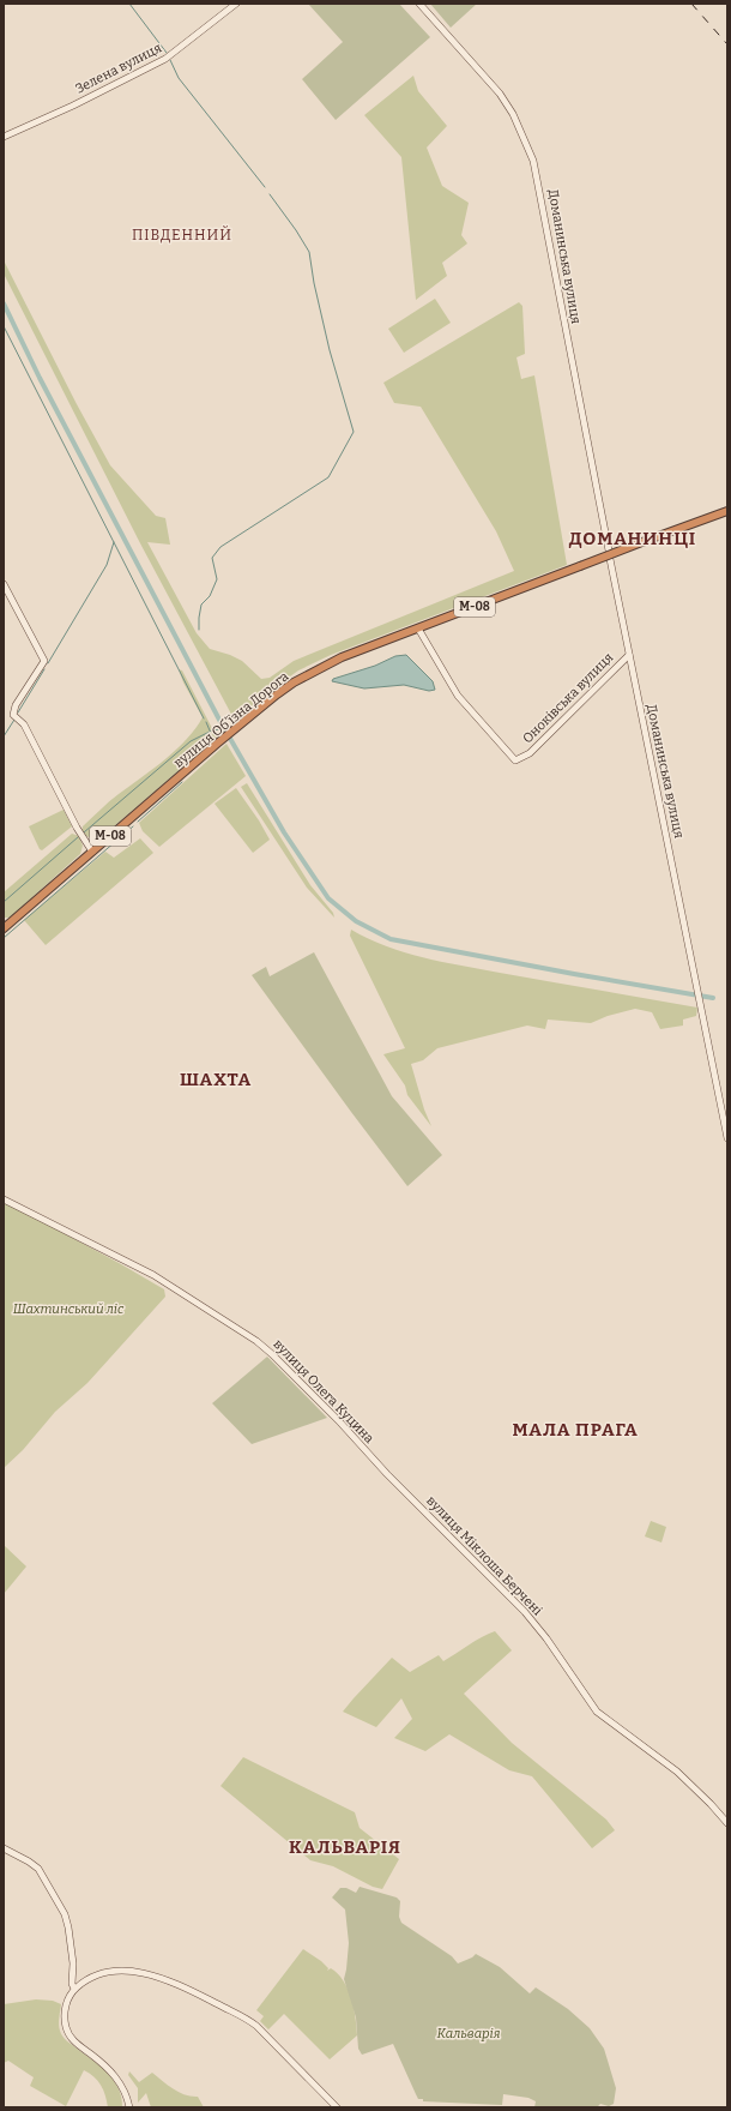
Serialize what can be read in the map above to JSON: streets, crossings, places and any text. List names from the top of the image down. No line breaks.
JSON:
{"streets":{"highway":["М-08","вулиця Обʼїзна Дорога"],"street":["Зелена вулиця","Доманинська вулиця","Оноківська вулиця","вулиця Олега Куцина","вулиця Міклоша Берчені"]},"crossings":[["Доманинська вулиця","Оноківська вулиця"],["Оноківська вулиця","вулиця Обʼїзна Дорога"],["вулиця Олега Куцина","вулиця Міклоша Берчені"]],"districts":["ПІВДЕННИЙ","ДОМАНИНЦІ","ШАХТА","МАЛА ПРАГА","КАЛЬВАРІЯ"],"parks":["Шахтинський ліс","Кальварія"]}
